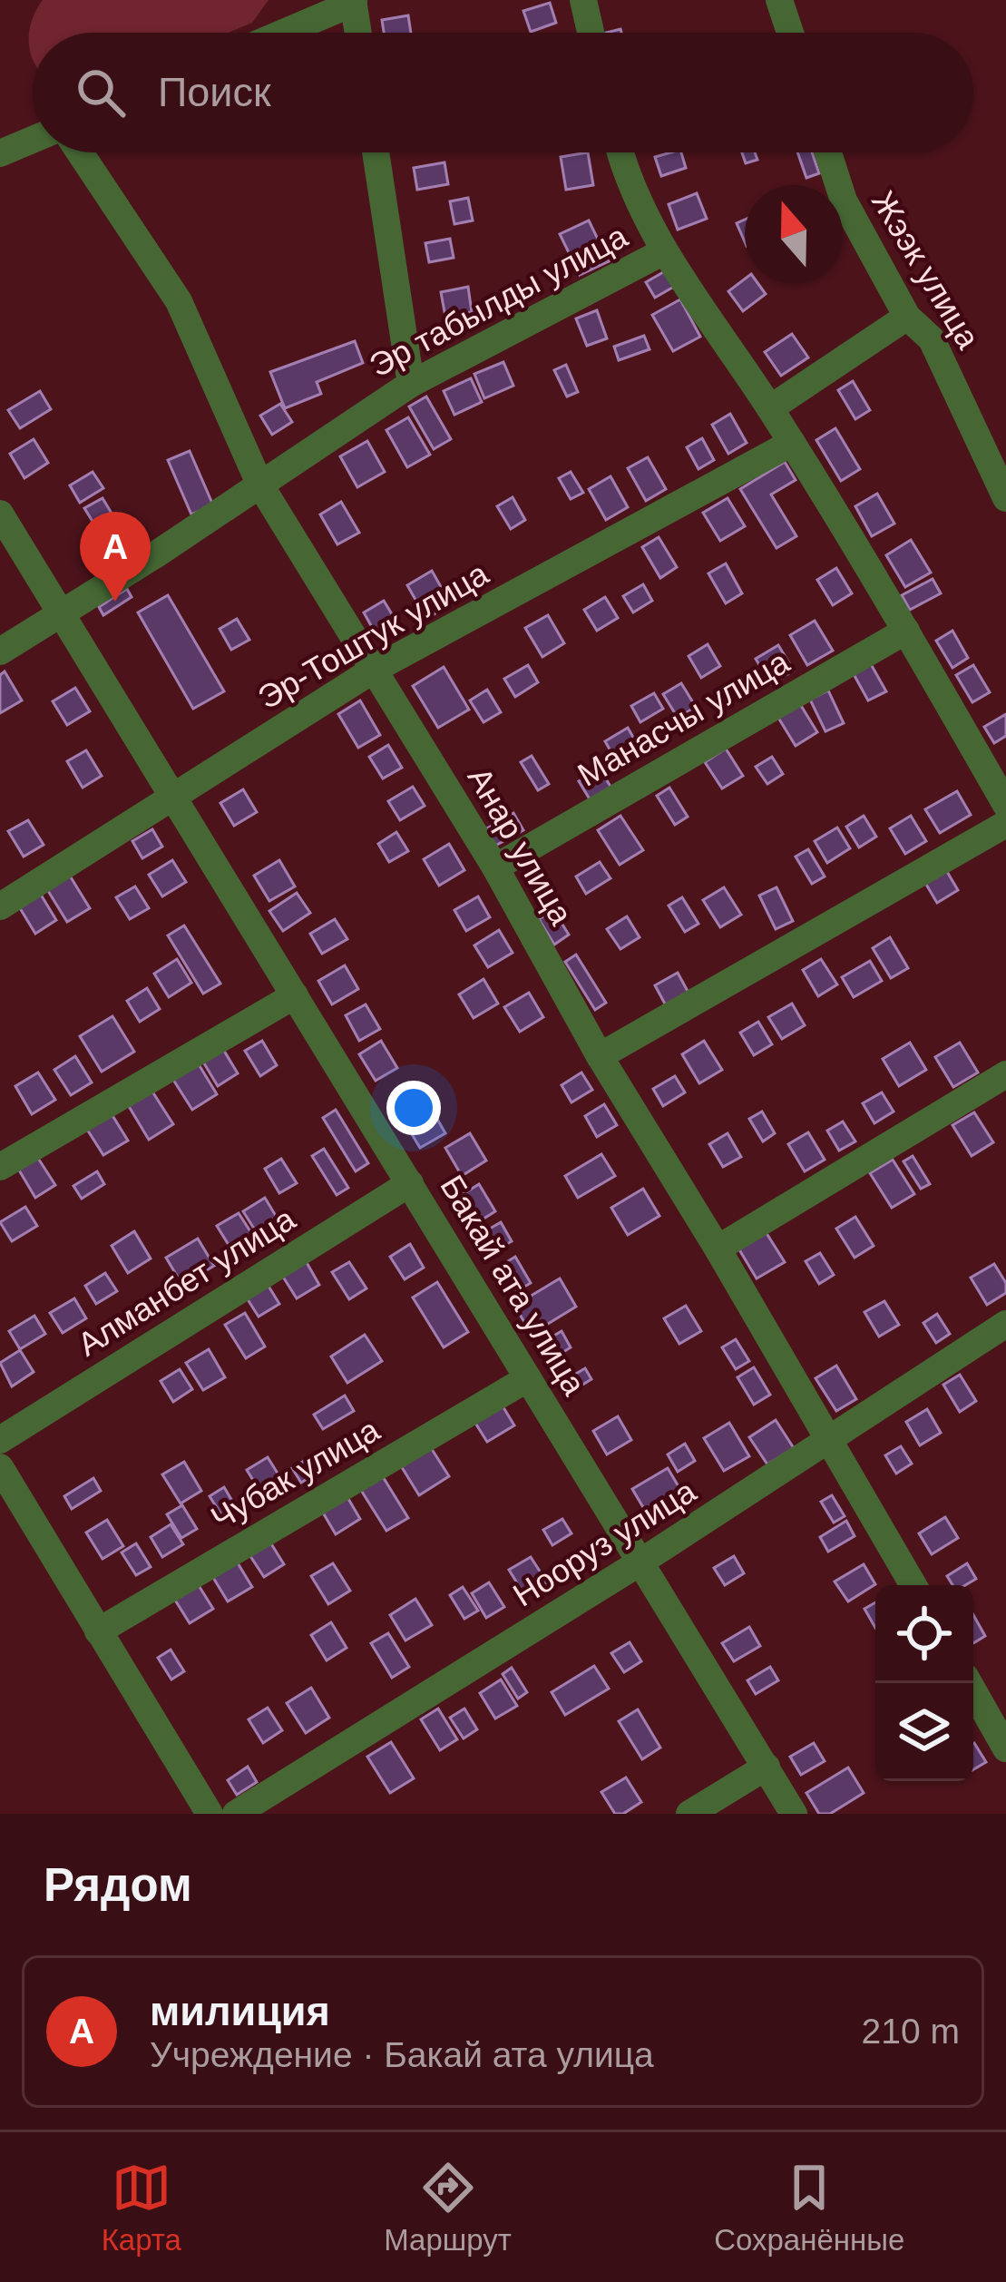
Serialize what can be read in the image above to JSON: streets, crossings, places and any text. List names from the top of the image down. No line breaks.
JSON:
{"streets":{"street":["Жээк улица","Эр табылды улица","Эр-Тоштук улица","Манасчы улица","Анар улица","Алманбет улица","Бакай ата улица","Чубак улица","Нооруз улица"]},"crossings":[["Эр табылды улица","Анар улица"],["Эр табылды улица","Бакай ата улица"],["Эр-Тоштук улица","Анар улица"],["Эр-Тоштук улица","Бакай ата улица"],["Манасчы улица","Анар улица"],["Анар улица","Нооруз улица"],["Алманбет улица","Бакай ата улица"],["Бакай ата улица","Чубак улица"],["Бакай ата улица","Нооруз улица"]],"north":"top","page":{"search":"Поиск","pins":"A","heading":"Рядом","list":[{"mark":"A","name":"милиция","note":"Учреждение · Бакай ата улица","value":"210 m"}],"nav":["Карта","Маршрут","Сохранённые"]}}
